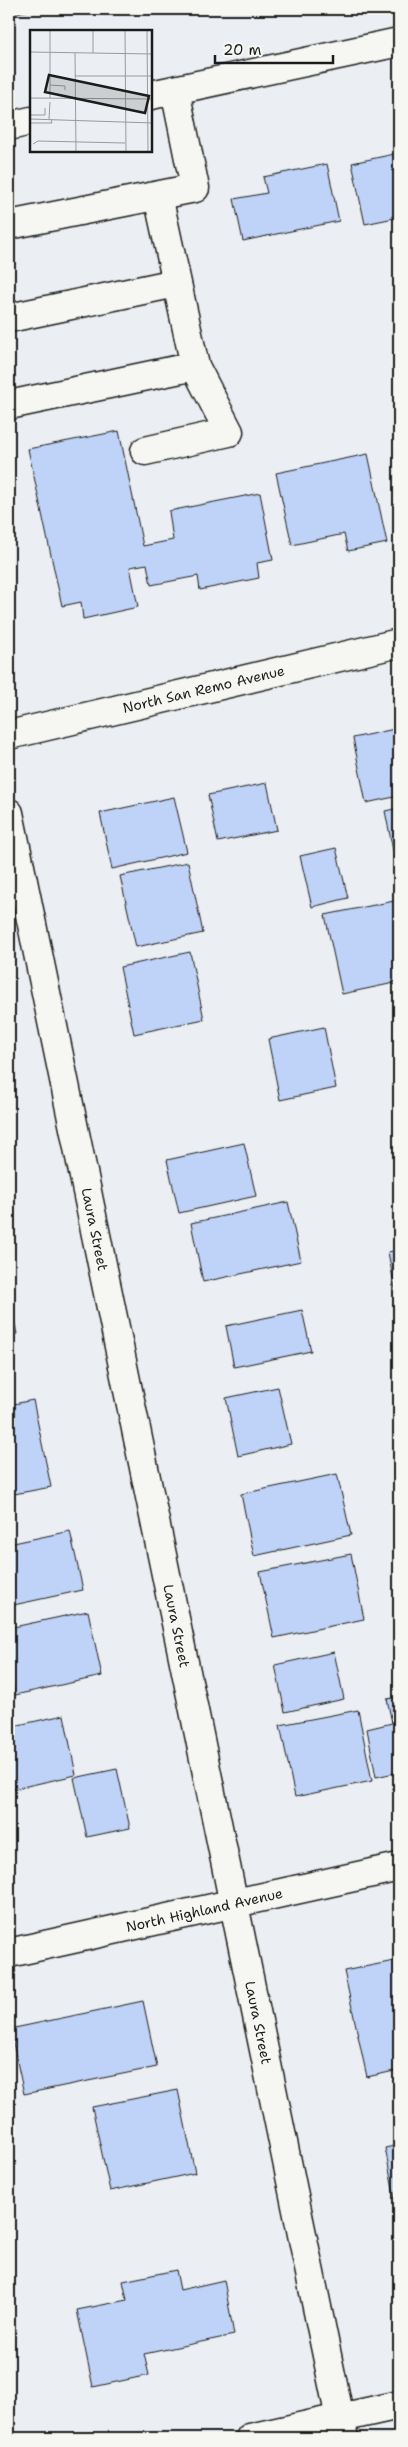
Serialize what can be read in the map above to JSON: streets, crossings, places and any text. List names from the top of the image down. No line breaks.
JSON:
{"streets":{"street":["North San Remo Avenue","Laura Street","North Highland Avenue"]},"crossings":[["Laura Street","North Highland Avenue"]],"scale_bar":"20 m"}
